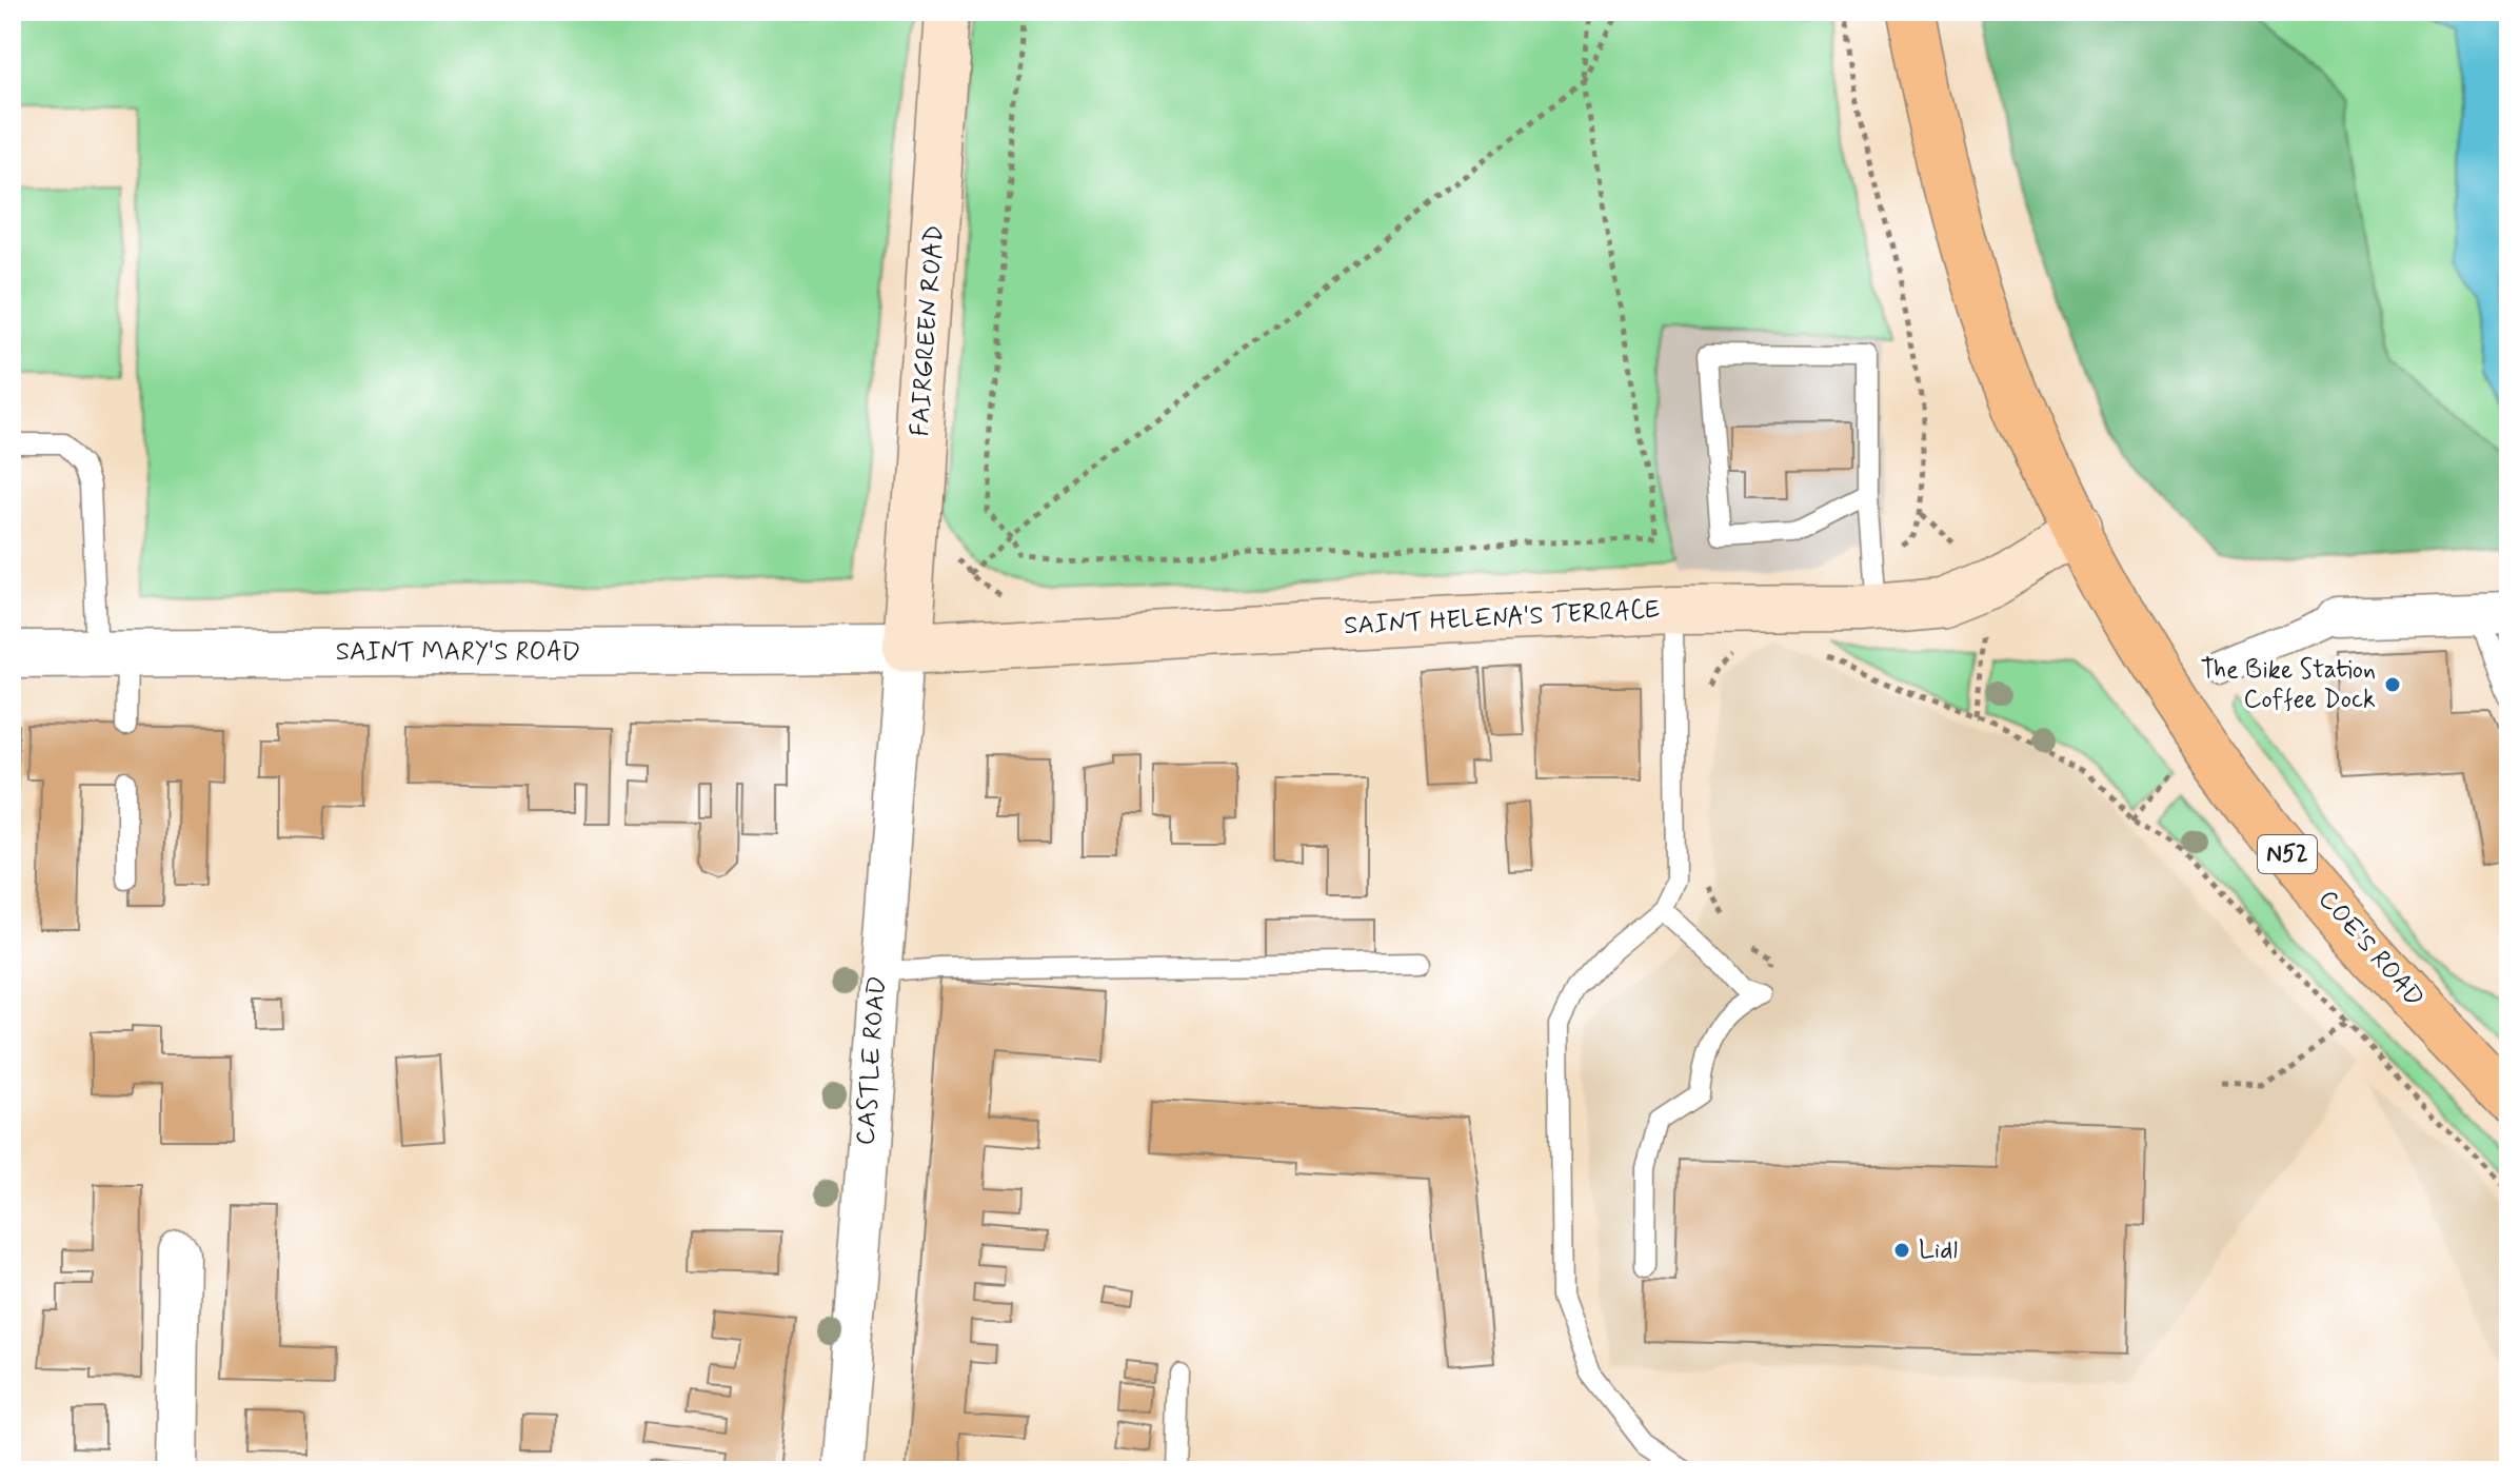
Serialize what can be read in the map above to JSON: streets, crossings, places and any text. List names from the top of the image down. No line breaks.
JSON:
{"streets":{"main road":["FAIRGREEN ROAD","SAINT HELENA'S TERRACE","N52","COE'S ROAD"],"street":["SAINT MARY'S ROAD","CASTLE ROAD"]},"crossings":[["FAIRGREEN ROAD","SAINT HELENA'S TERRACE"],["FAIRGREEN ROAD","SAINT MARY'S ROAD"],["FAIRGREEN ROAD","CASTLE ROAD"],["SAINT HELENA'S TERRACE","SAINT MARY'S ROAD"],["SAINT HELENA'S TERRACE","N52"],["SAINT HELENA'S TERRACE","COE'S ROAD"],["SAINT HELENA'S TERRACE","CASTLE ROAD"],["SAINT MARY'S ROAD","CASTLE ROAD"],["N52","COE'S ROAD"]],"places":["The Bike Station Coffee Dock","Lidl"]}
